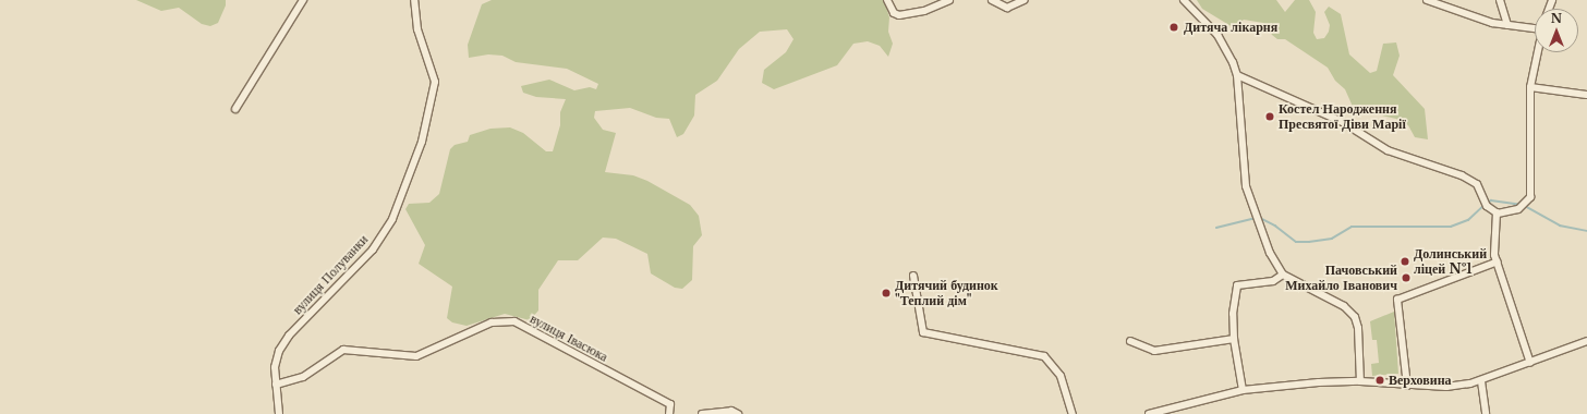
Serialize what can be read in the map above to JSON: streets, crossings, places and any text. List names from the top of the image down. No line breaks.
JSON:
{"streets":{"street":["вулиця Полуванки","вулиця Івасюка"]},"crossings":[["вулиця Полуванки","вулиця Івасюка"]],"places":["Дитяча лікарня","Костел Народження Пресвятої Діви Марії","Долинський ліцей №1","Пачовський Михайло Іванович","Дитячий будинок \"Теплий дім\"","Верховина"],"north":"top"}
